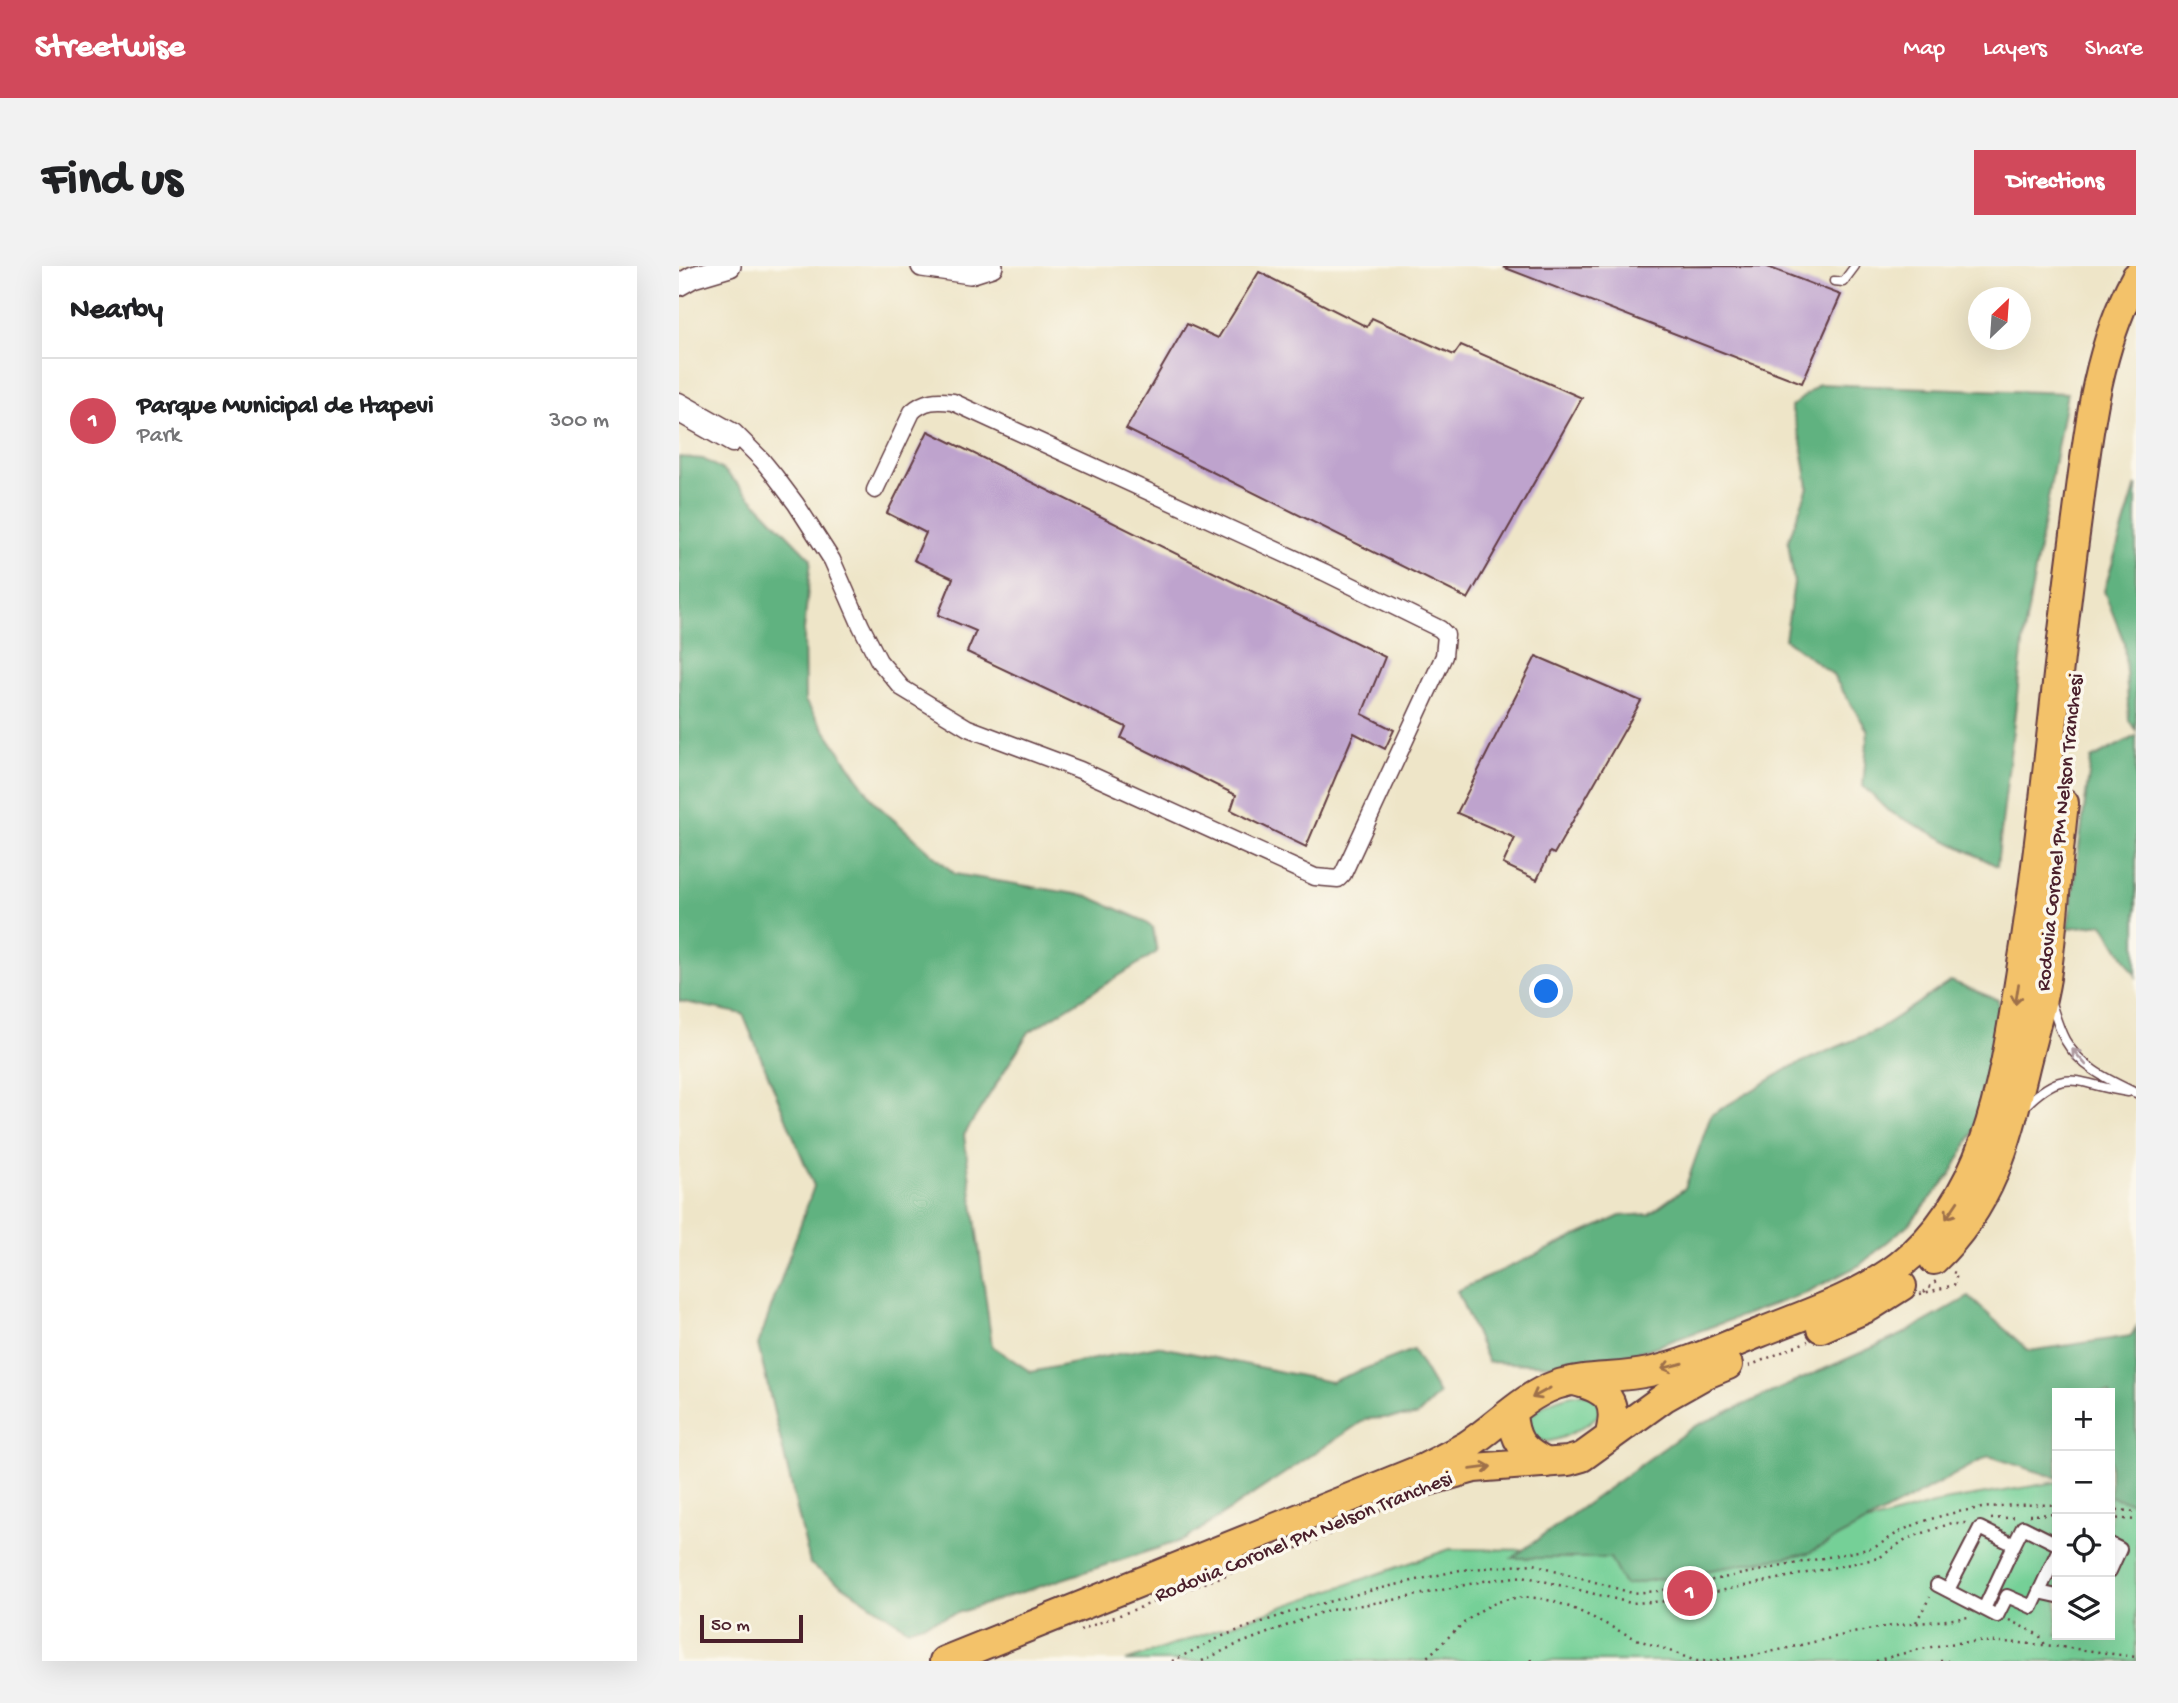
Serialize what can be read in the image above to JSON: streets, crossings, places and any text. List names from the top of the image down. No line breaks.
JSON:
{"streets":{"highway":["Rodovia Coronel PM Nelson Tranchesi"]},"scale_bar":"50 m","north":"top right","page":{"header":"Streetwise","nav":["Map","Layers","Share"],"buttons":"Directions","title":"Find us","heading":"Nearby","list":[{"mark":"1","name":"Parque Municipal de Itapevi","note":"Park","value":"300 m"}],"map_buttons":["+","−"],"pins":"1","scale":"50 m"}}
